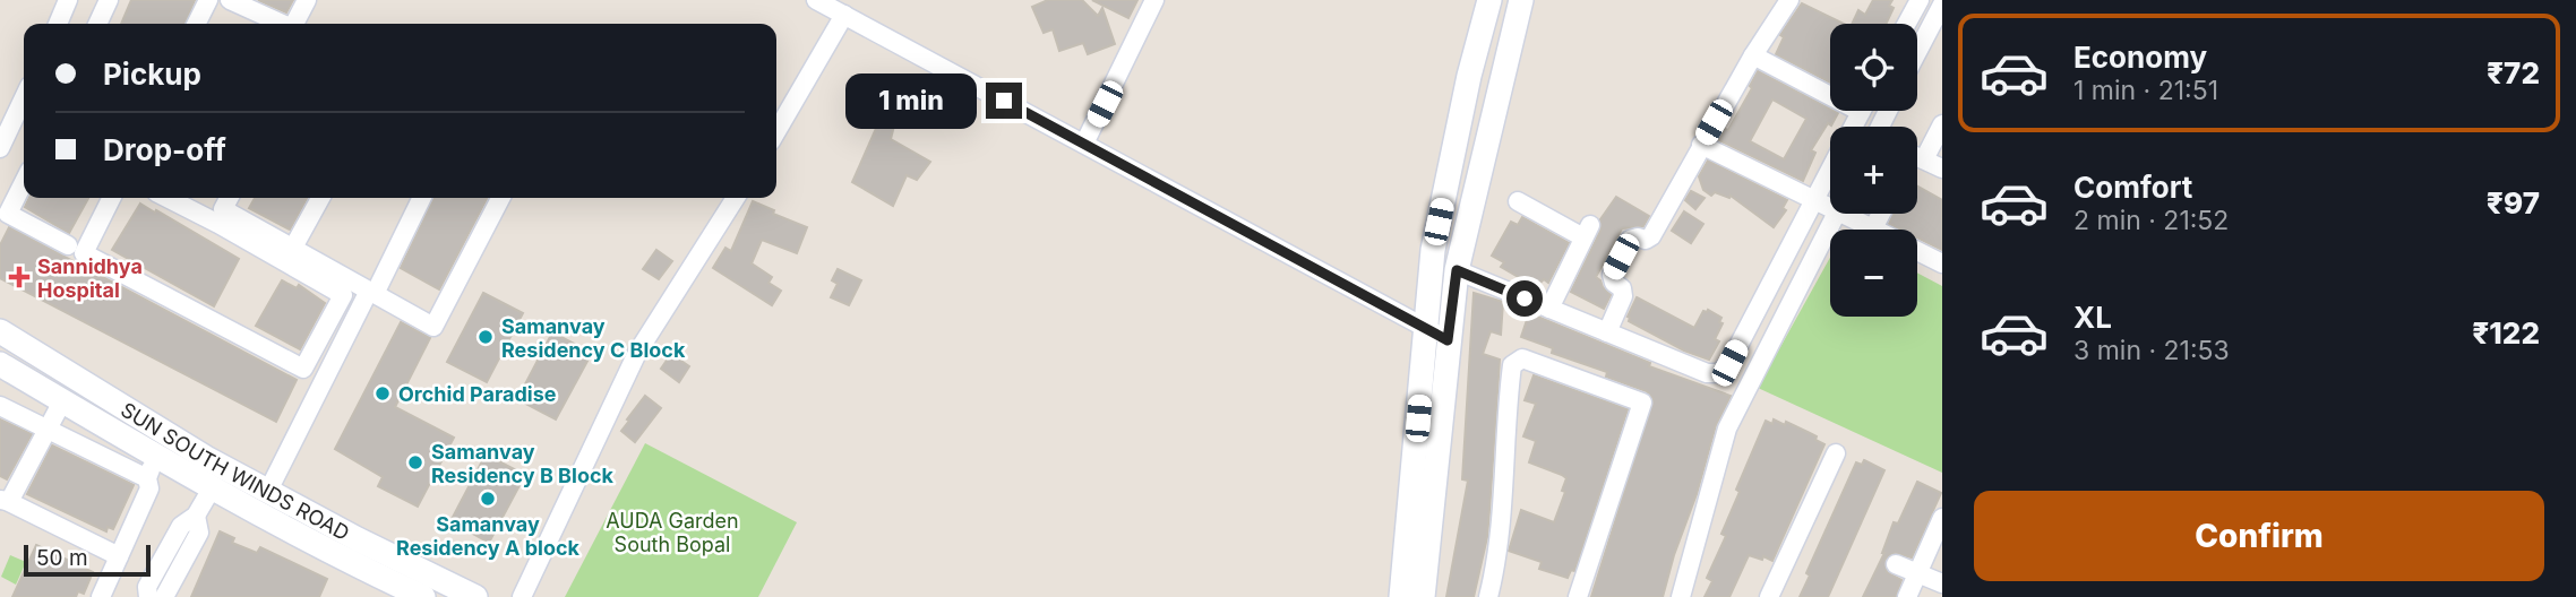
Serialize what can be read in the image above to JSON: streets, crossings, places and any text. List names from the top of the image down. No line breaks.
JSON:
{"streets":{"street":["SUN SOUTH WINDS ROAD"]},"parks":["AUDA Garden South Bopal"],"places":{"health":["Sannidhya Hospital"],"other":["Samanvay Residency C Block","Orchid Paradise","Samanvay Residency B Block","Samanvay Residency A block"]},"scale_bar":"50 m","page":{"list":[{"name":"Economy","note":"1 min · 21:51","value":"₹72"},{"name":"Comfort","note":"2 min · 21:52","value":"₹97"},{"name":"XL","note":"3 min · 21:53","value":"₹122"}],"map_buttons":["+","−"],"banner":["Pickup","Drop-off"],"bubble":"1 min","buttons":"Confirm","scale":"50 m"}}
